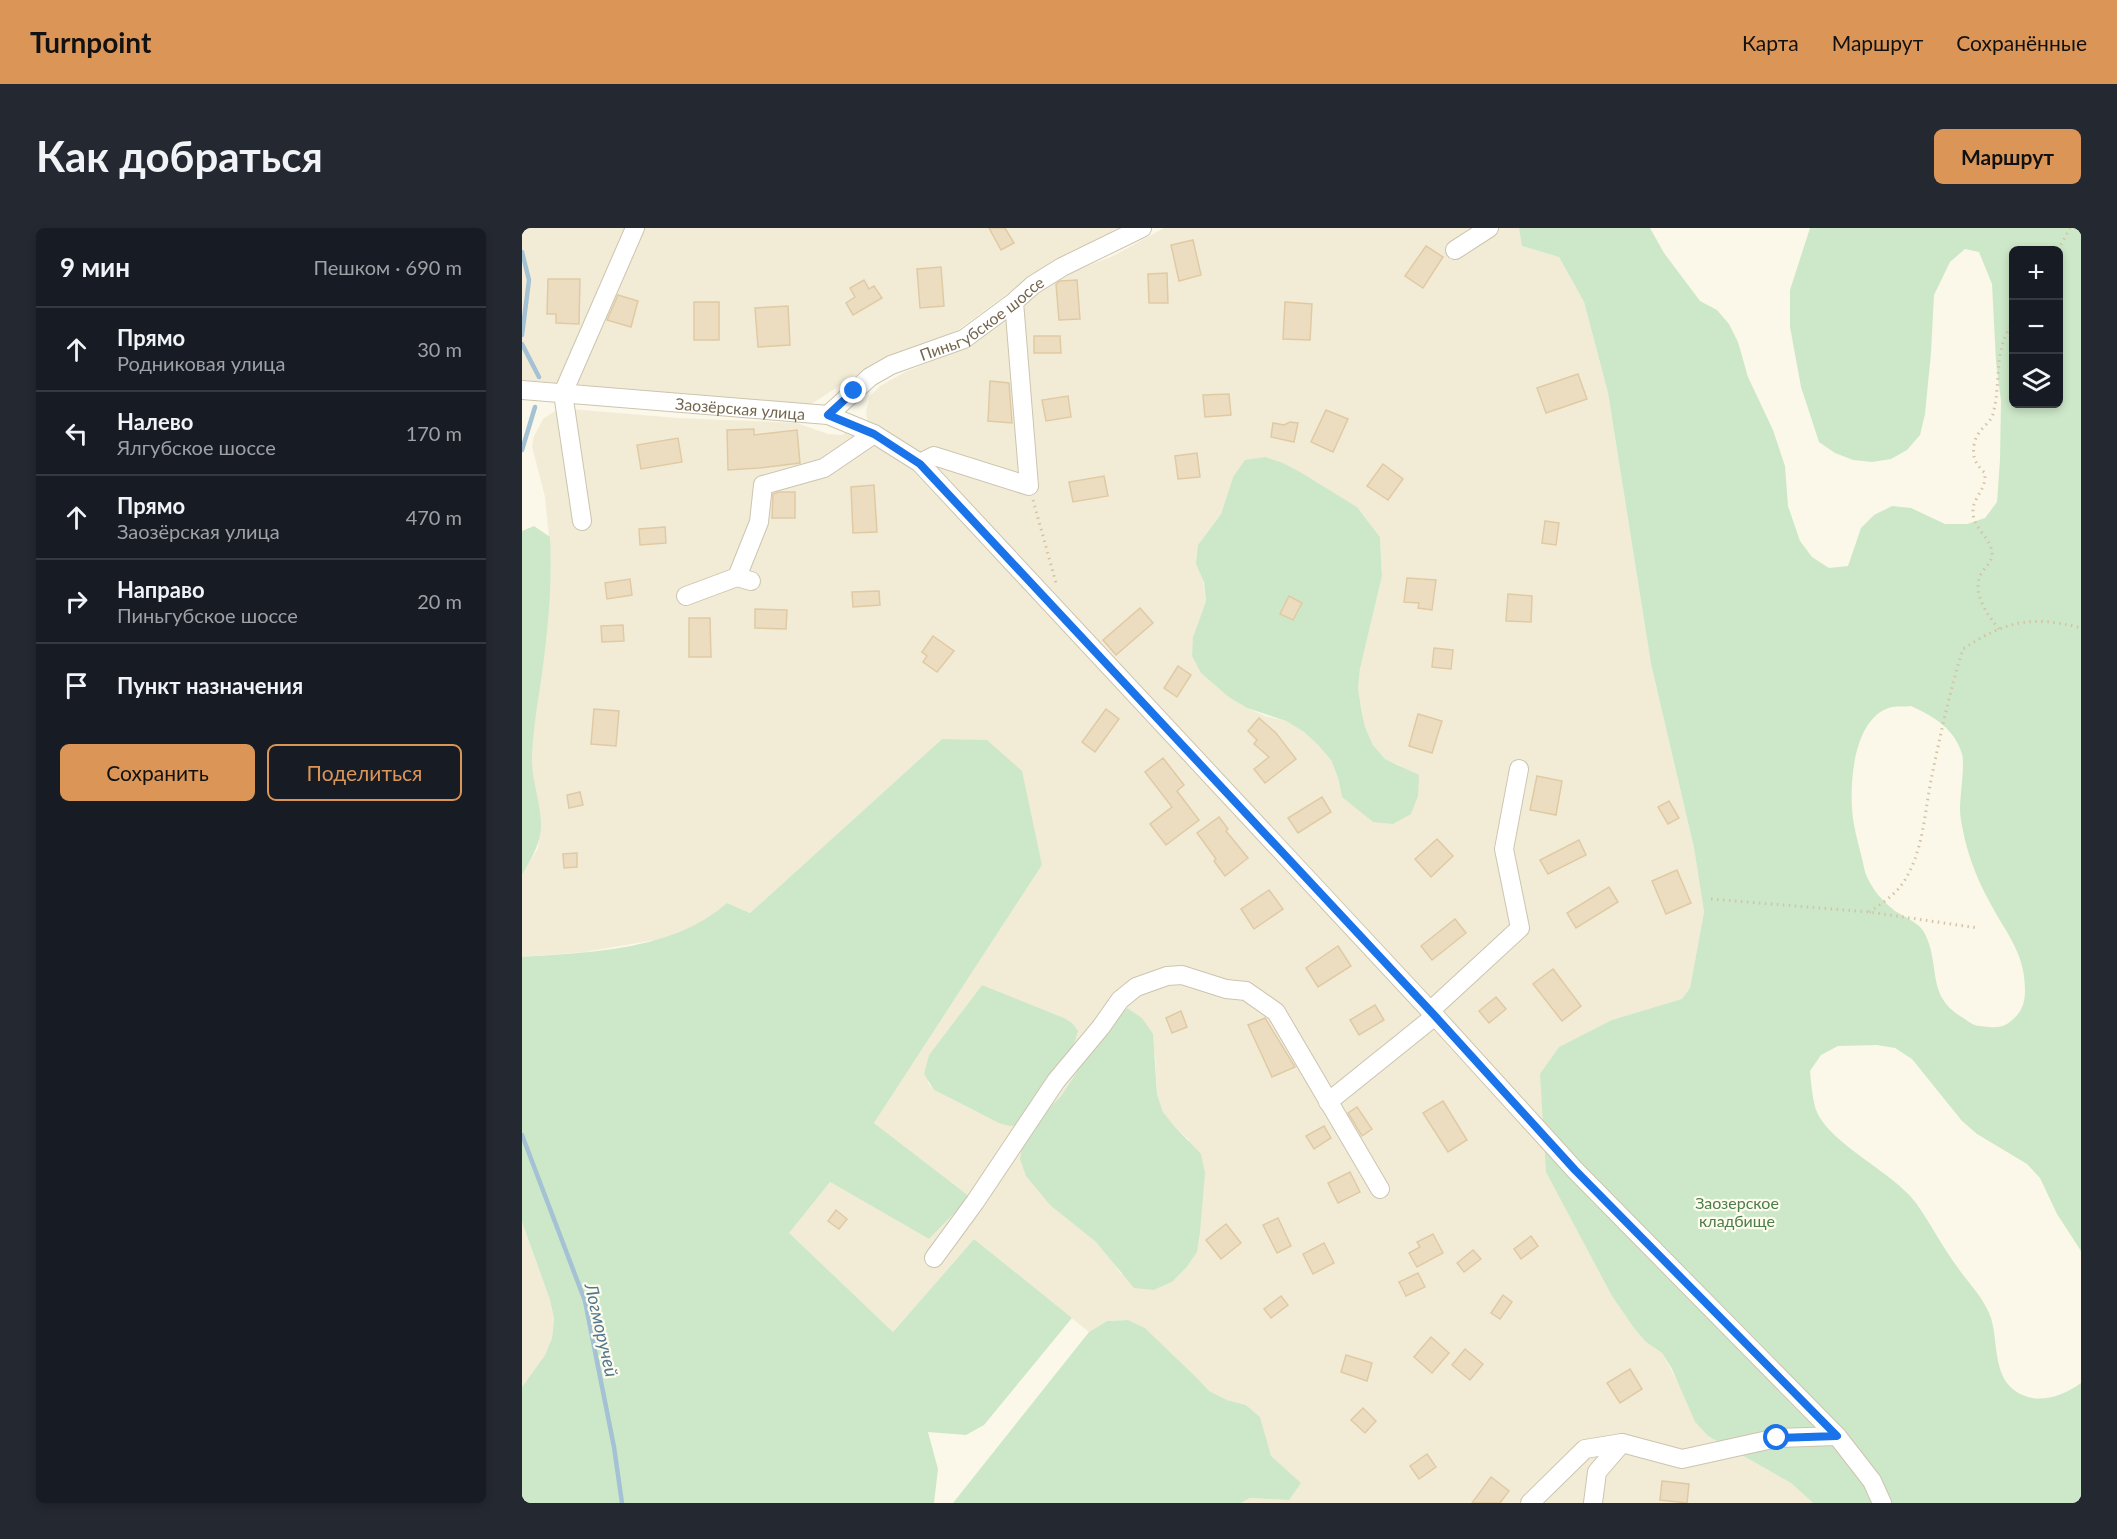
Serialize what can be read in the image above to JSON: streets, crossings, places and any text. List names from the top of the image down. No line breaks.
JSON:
{"streets":{"street":["Пиньгубское шоссе","Заозёрская улица"]},"crossings":[["Пиньгубское шоссе","Заозёрская улица"]],"water":["Логморучей"],"parks":["Заозерское кладбище"],"page":{"header":"Turnpoint","nav":["Карта","Маршрут","Сохранённые"],"buttons":["Маршрут",["Сохранить","Поделиться"]],"title":"Как добраться","heading":["9 мин","Пешком · 690 m"],"map_buttons":["+","−"],"list":[["Прямо","Родниковая улица","30 m"],["Налево","Ялгубское шоссе","170 m"],["Прямо","Заозёрская улица","470 m"],["Направо","Пиньгубское шоссе","20 m"],"Пункт назначения"]}}
